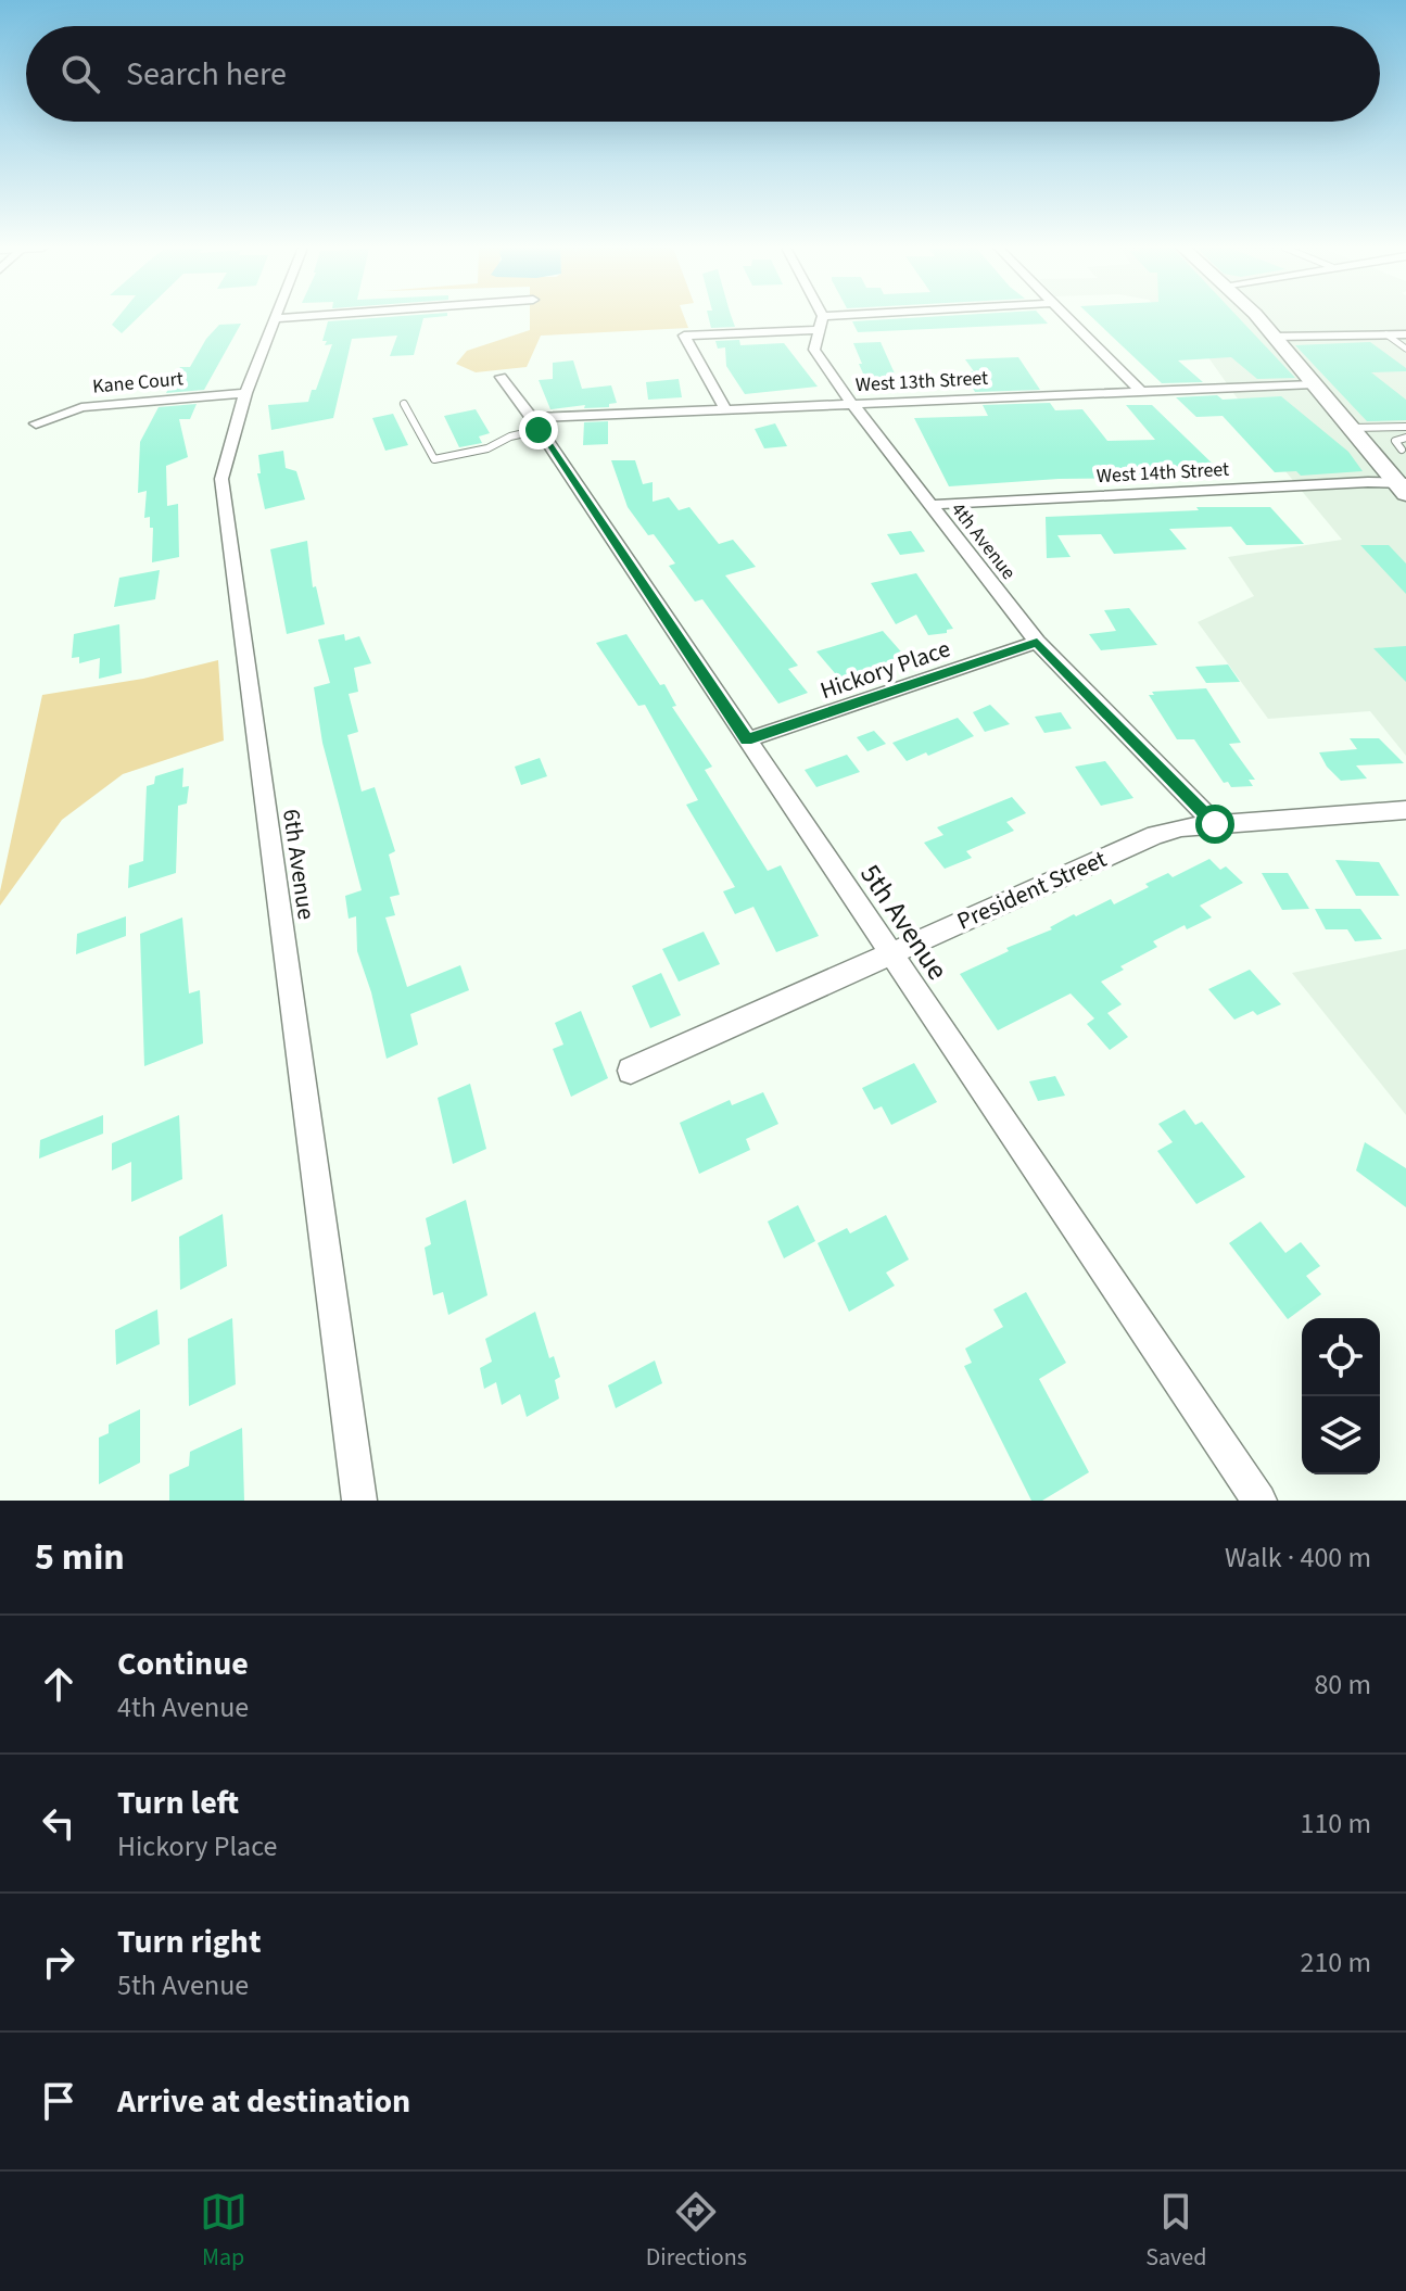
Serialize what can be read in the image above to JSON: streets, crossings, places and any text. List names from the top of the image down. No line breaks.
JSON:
{"streets":{"street":["West 13th Street","Kane Court","West 14th Street","4th Avenue","Hickory Place","6th Avenue","President Street","5th Avenue"]},"crossings":[["West 13th Street","4th Avenue"],["West 13th Street","5th Avenue"],["Kane Court","6th Avenue"],["West 14th Street","4th Avenue"],["4th Avenue","Hickory Place"],["4th Avenue","President Street"],["Hickory Place","5th Avenue"],["President Street","5th Avenue"]],"page":{"search":"Search here","heading":["5 min","Walk · 400 m"],"list":[["Continue","4th Avenue","80 m"],["Turn left","Hickory Place","110 m"],["Turn right","5th Avenue","210 m"],"Arrive at destination"],"nav":["Map","Directions","Saved"]}}
